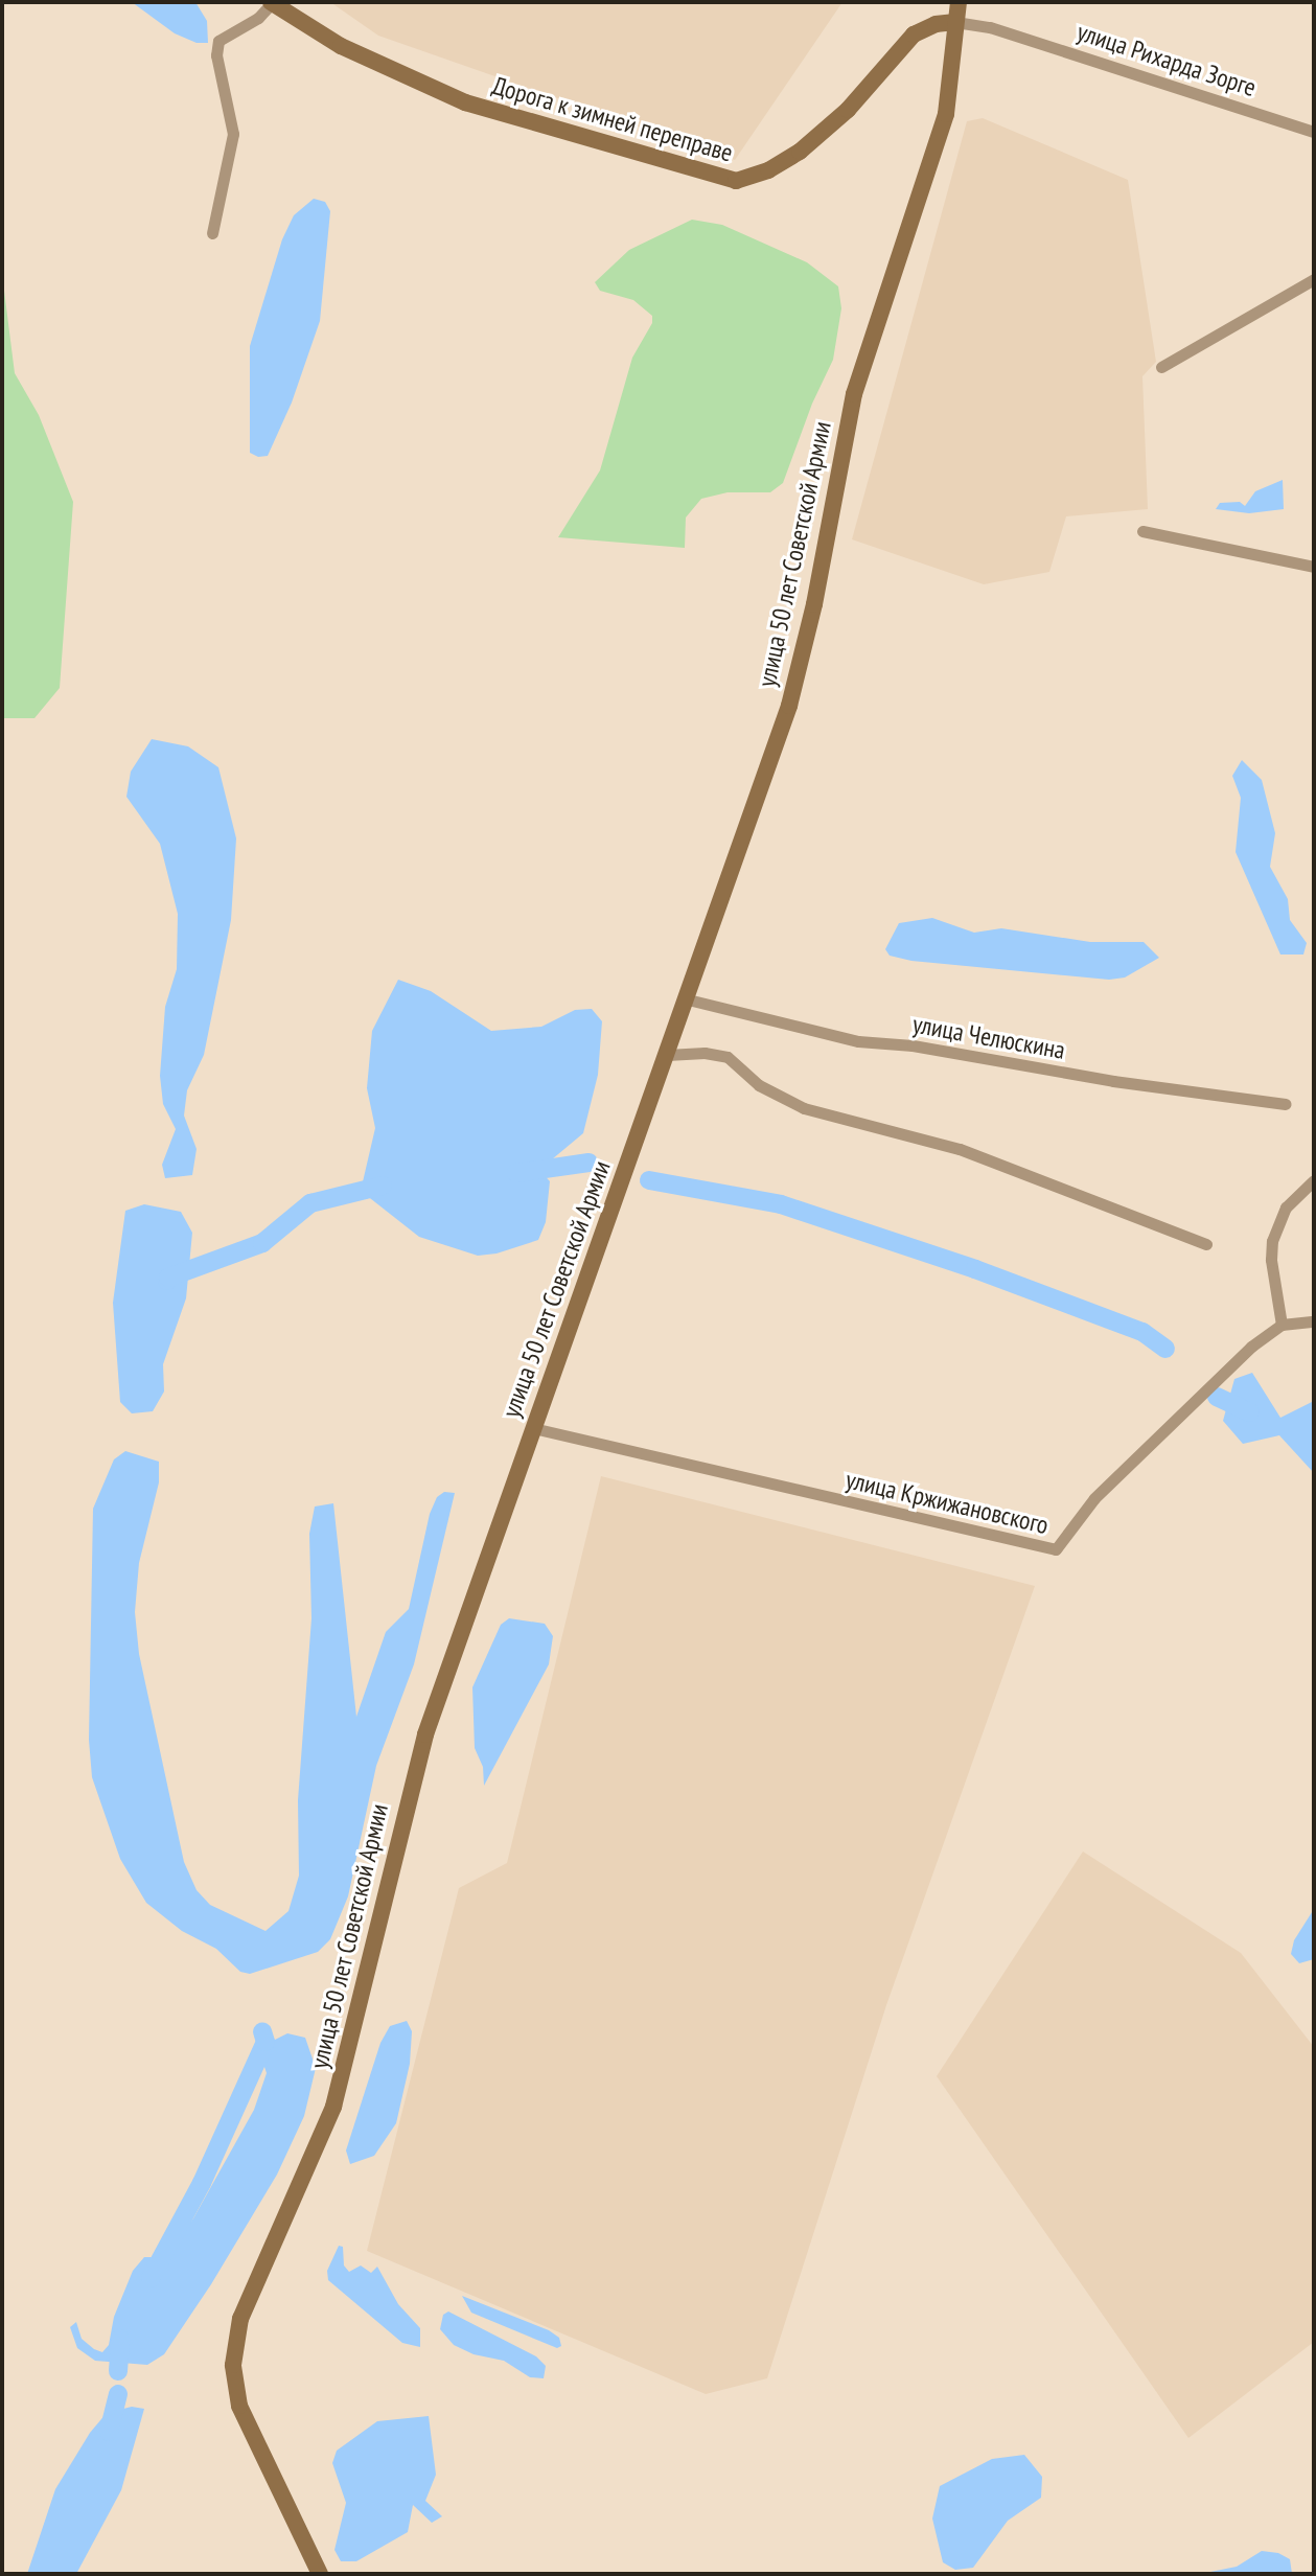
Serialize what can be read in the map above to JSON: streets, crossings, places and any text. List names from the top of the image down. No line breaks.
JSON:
{"streets":{"main road":["Дорога к зимней переправе","улица 50 лет Советской Армии"],"street":["улица Рихарда Зорге","улица Челюскина","улица Кржижановского"]},"crossings":[["улица Рихарда Зорге","Дорога к зимней переправе"],["улица Рихарда Зорге","улица 50 лет Советской Армии"],["Дорога к зимней переправе","улица 50 лет Советской Армии"],["улица 50 лет Советской Армии","улица Челюскина"],["улица 50 лет Советской Армии","улица Кржижановского"]]}
